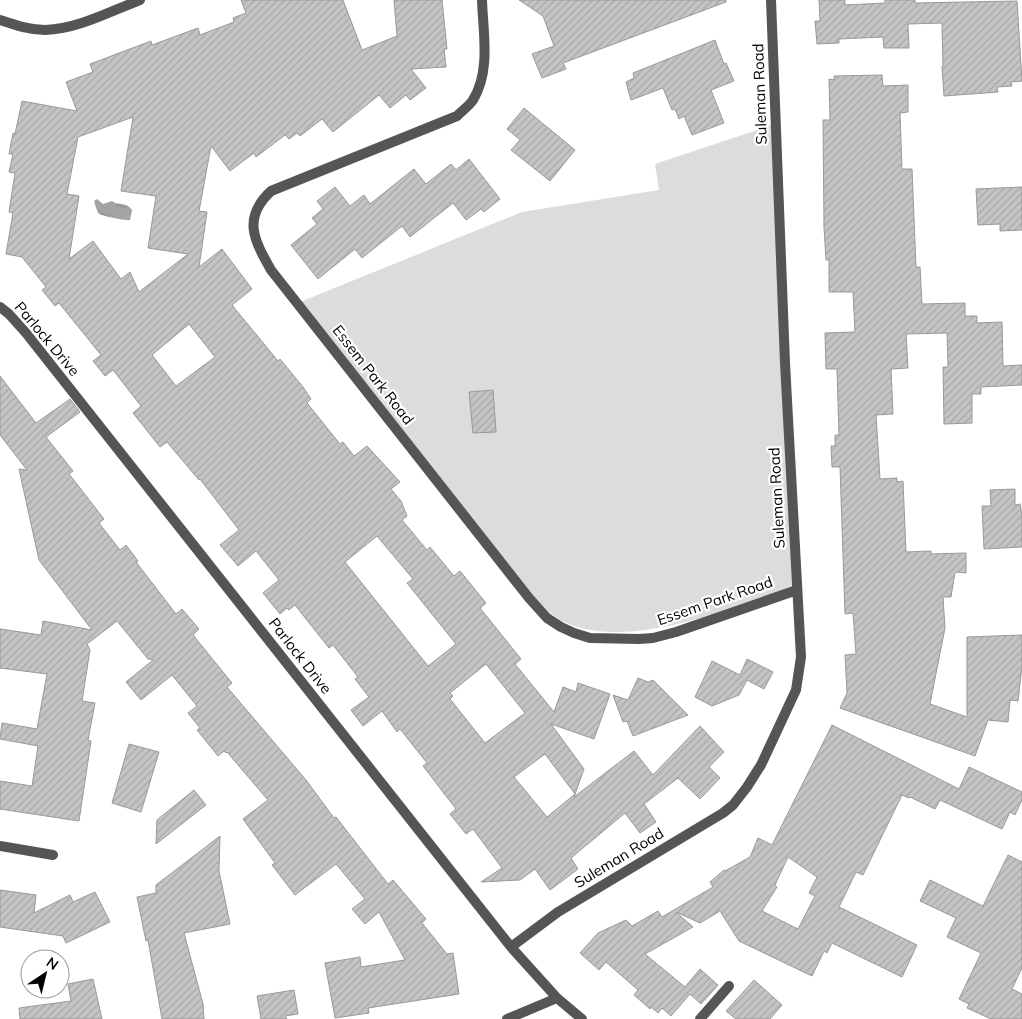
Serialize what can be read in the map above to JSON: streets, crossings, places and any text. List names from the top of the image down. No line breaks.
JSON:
{"streets":{"street":["Suleman Road","Parlock Drive","Essem Park Road"]},"crossings":[["Suleman Road","Parlock Drive"],["Suleman Road","Essem Park Road"]],"north":"top right"}
